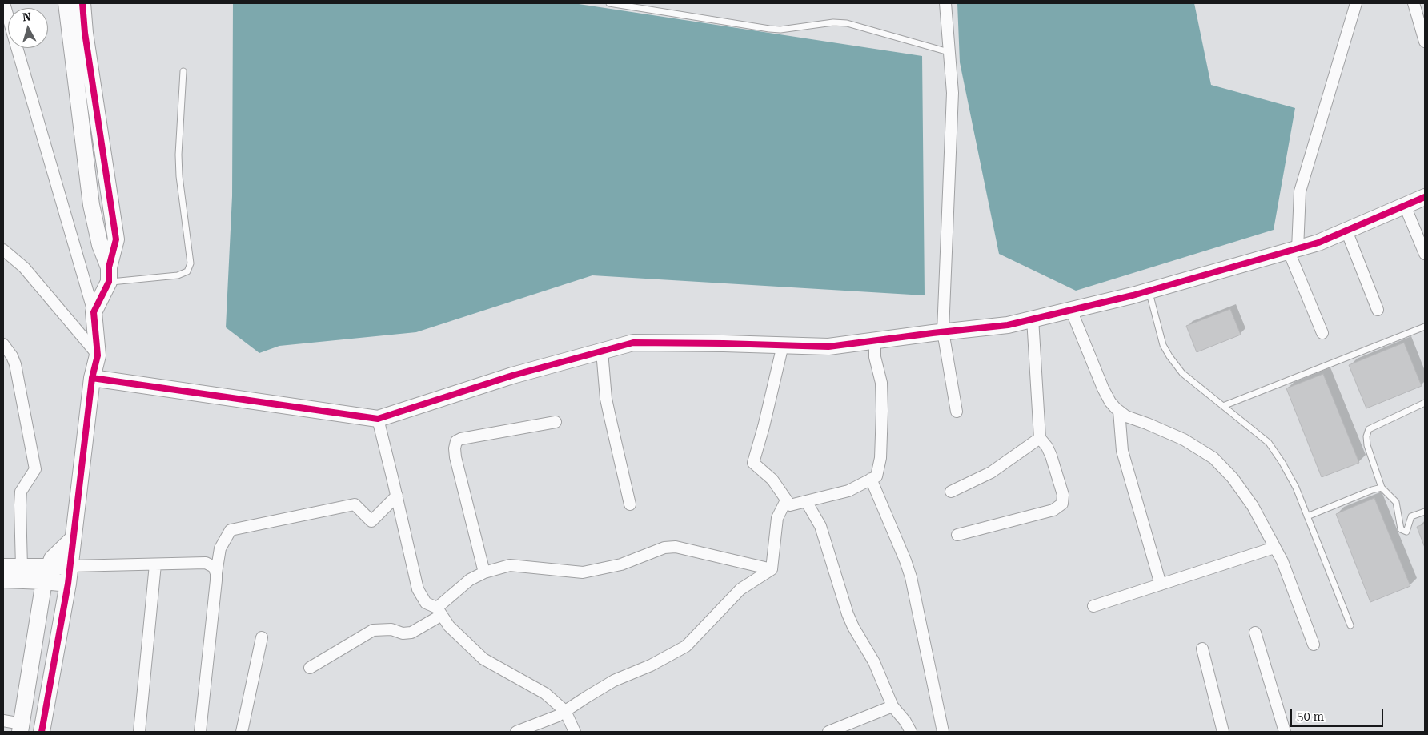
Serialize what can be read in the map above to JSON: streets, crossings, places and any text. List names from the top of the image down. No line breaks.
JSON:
{"scale_bar":"50 m","north":"top"}
